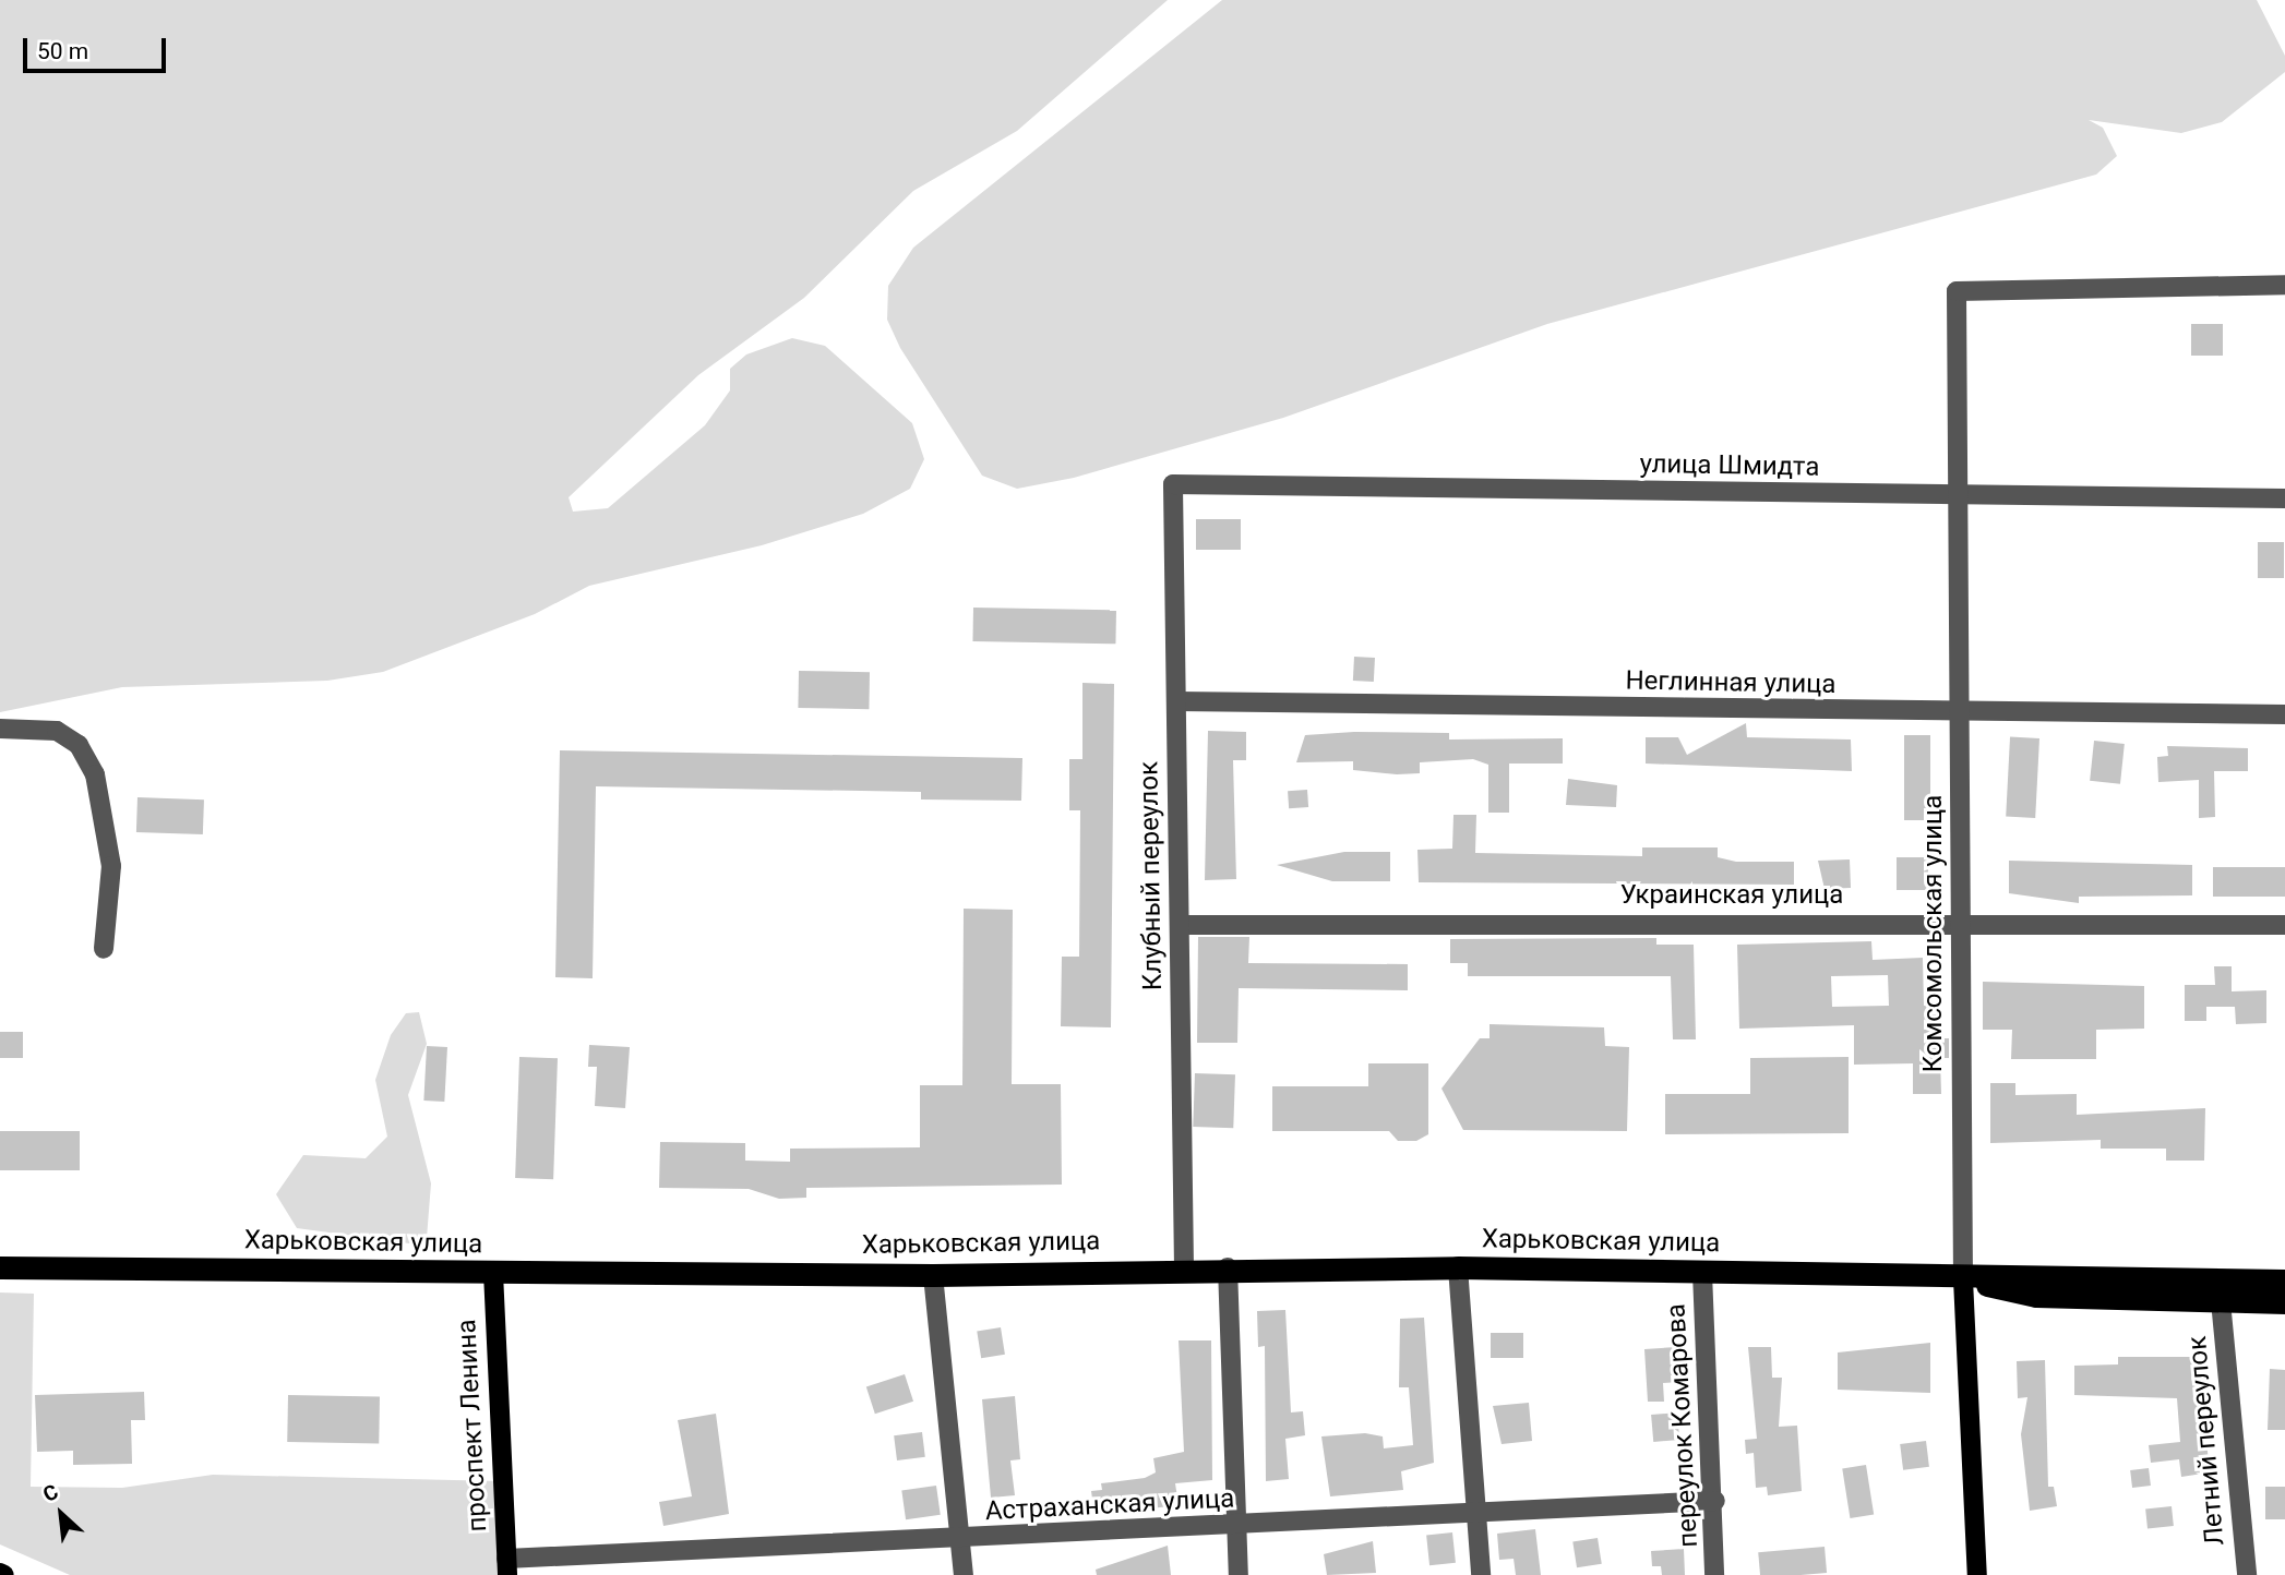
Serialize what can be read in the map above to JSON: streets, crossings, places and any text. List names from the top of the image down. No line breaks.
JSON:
{"streets":{"highway":["Харьковская улица"],"main road":["Комсомольская улица","проспект Ленина"],"street":["улица Шмидта","Неглинная улица","Клубный переулок","Украинская улица","переулок Комарова","Летний переулок","Астраханская улица"]},"crossings":[["улица Шмидта","Клубный переулок"],["улица Шмидта","Комсомольская улица"],["Неглинная улица","Клубный переулок"],["Неглинная улица","Комсомольская улица"],["Клубный переулок","Украинская улица"],["Клубный переулок","Харьковская улица"],["Украинская улица","Комсомольская улица"],["Комсомольская улица","Харьковская улица"],["Харьковская улица","проспект Ленина"],["Харьковская улица","переулок Комарова"],["Харьковская улица","Летний переулок"],["проспект Ленина","Астраханская улица"],["переулок Комарова","Астраханская улица"]],"scale_bar":"50 m","north":"top left"}
